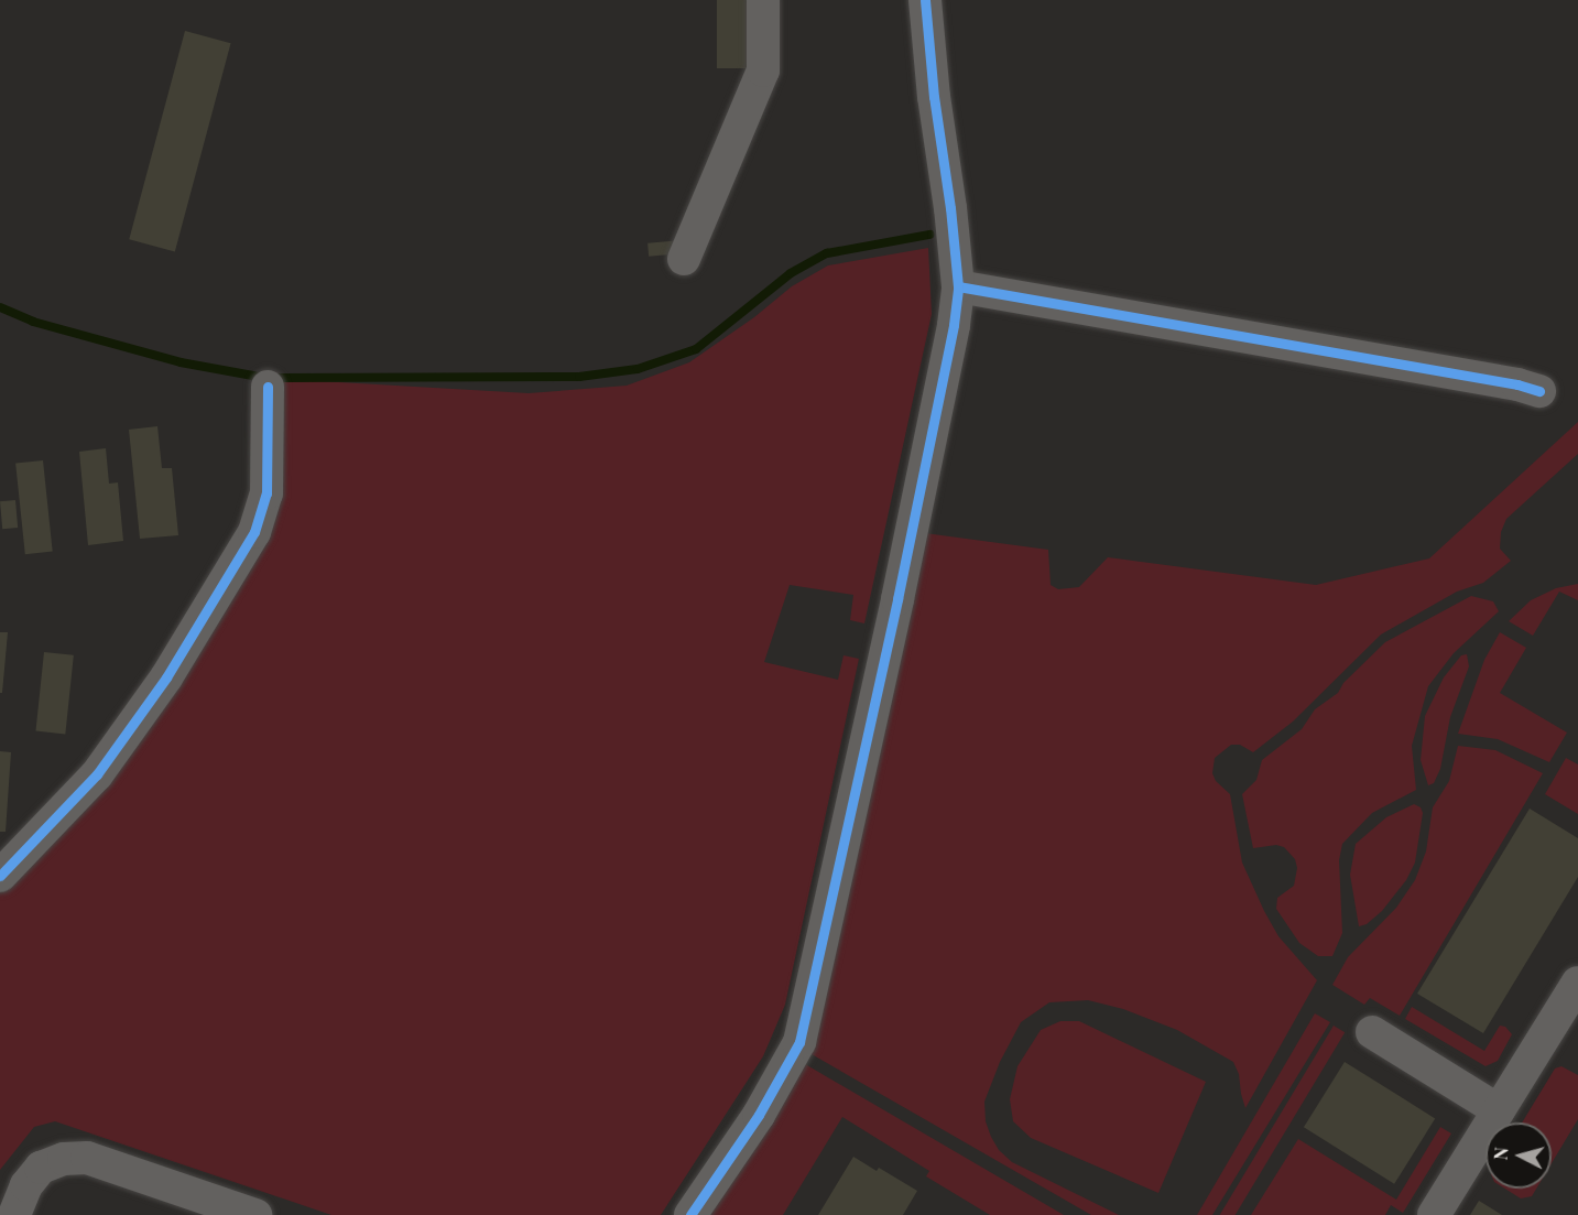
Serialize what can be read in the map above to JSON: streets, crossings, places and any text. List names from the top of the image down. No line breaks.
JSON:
{"north":"left"}
